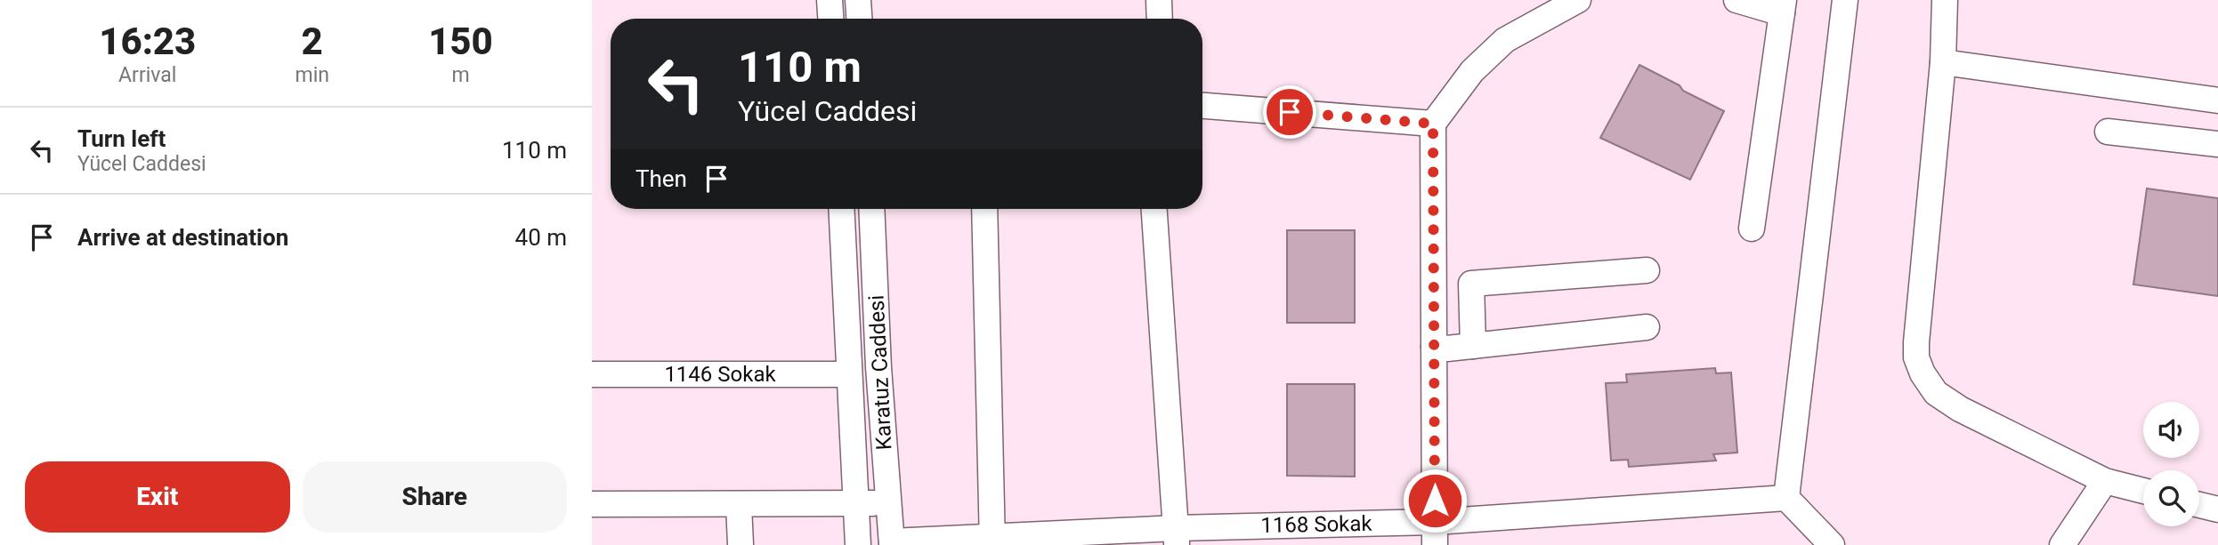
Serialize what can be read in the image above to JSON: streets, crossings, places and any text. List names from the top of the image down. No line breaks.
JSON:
{"streets":{"street":["Karatuz Caddesi","1146 Sokak","1168 Sokak"]},"crossings":[["Karatuz Caddesi","1146 Sokak"],["Karatuz Caddesi","1168 Sokak"]],"page":{"eta":["16:23","Arrival","2","min","150","m"],"turn":["110 m","Yücel Caddesi"],"list":[{"name":"Turn left","note":"Yücel Caddesi","value":"110 m"},{"name":"Arrive at destination","value":"40 m"}],"then":"Then","buttons":["Exit","Share"]}}
